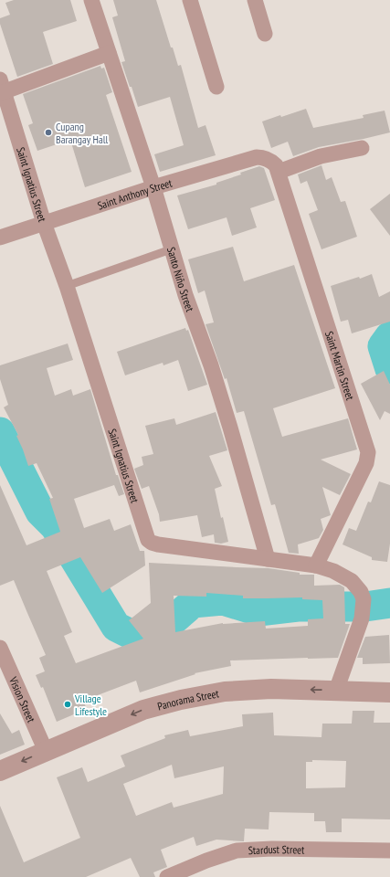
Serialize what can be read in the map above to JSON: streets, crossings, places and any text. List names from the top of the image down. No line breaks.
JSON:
{"streets":{"street":["Saint Ignatius Street","Saint Anthony Street","Santo Niño Street","Saint Martin Street","Vision Street","Panorama Street","Stardust Street"]},"crossings":[["Saint Ignatius Street","Saint Anthony Street"],["Saint Ignatius Street","Santo Niño Street"],["Saint Ignatius Street","Saint Martin Street"],["Saint Ignatius Street","Panorama Street"],["Saint Anthony Street","Santo Niño Street"],["Saint Anthony Street","Saint Martin Street"],["Vision Street","Panorama Street"]],"one_way":["Panorama Street"],"places":["Cupang Barangay Hall","Village Lifestyle"]}
